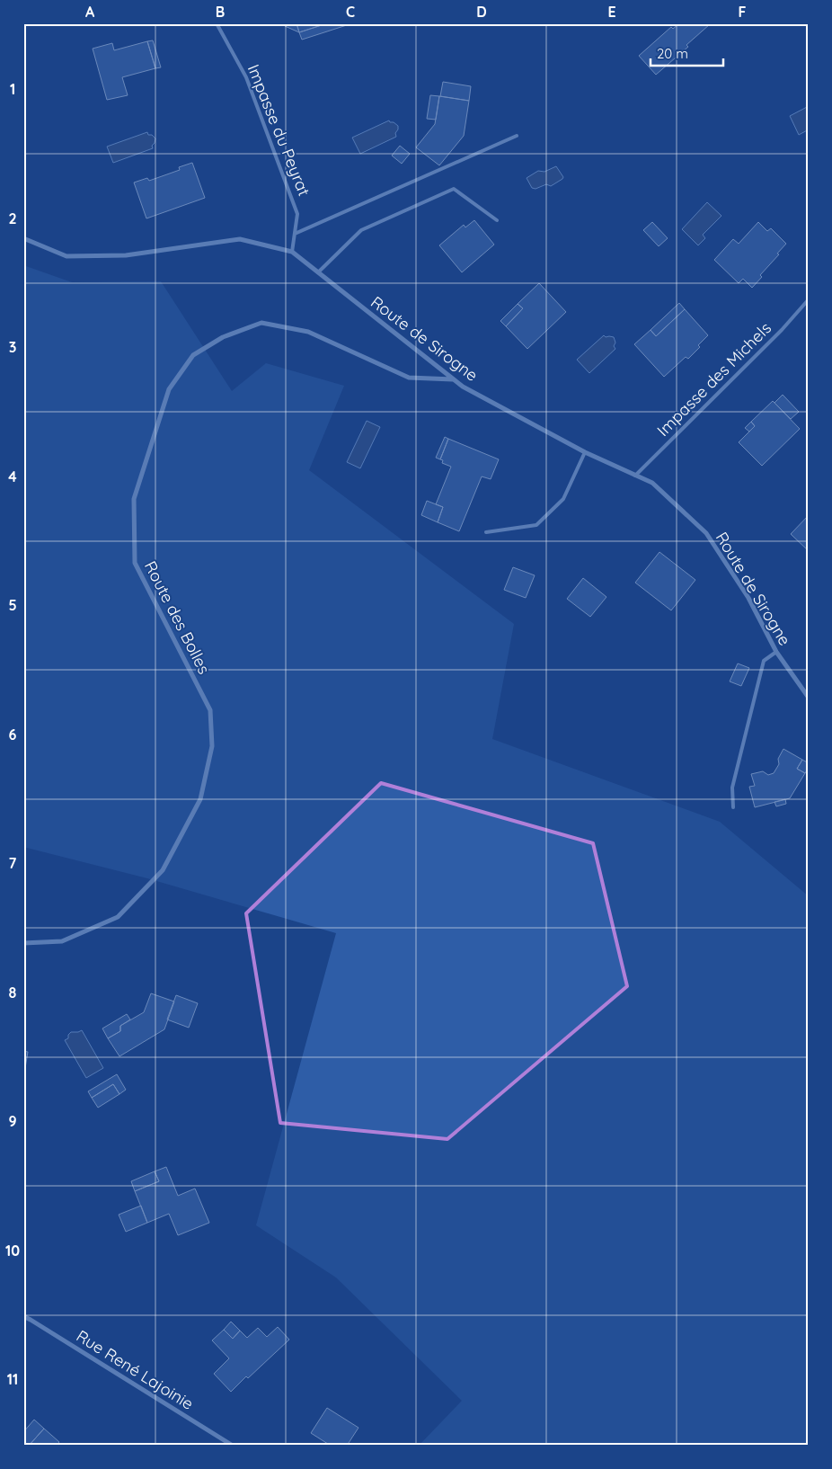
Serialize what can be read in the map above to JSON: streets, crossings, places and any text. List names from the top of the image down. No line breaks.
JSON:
{"streets":{"street":["Route de Sirogne","Route des Bolles","Rue René Lajoinie"],"lane":["Impasse du Peyrat","Impasse des Michels"]},"crossings":[["Impasse du Peyrat","Route de Sirogne"],["Route de Sirogne","Impasse des Michels"],["Route de Sirogne","Route des Bolles"]],"scale_bar":"20 m","grid":{"columns":["A","B","C","D","E","F"],"rows":["1","2","3","4","5","6","7","8","9","10","11"]}}
